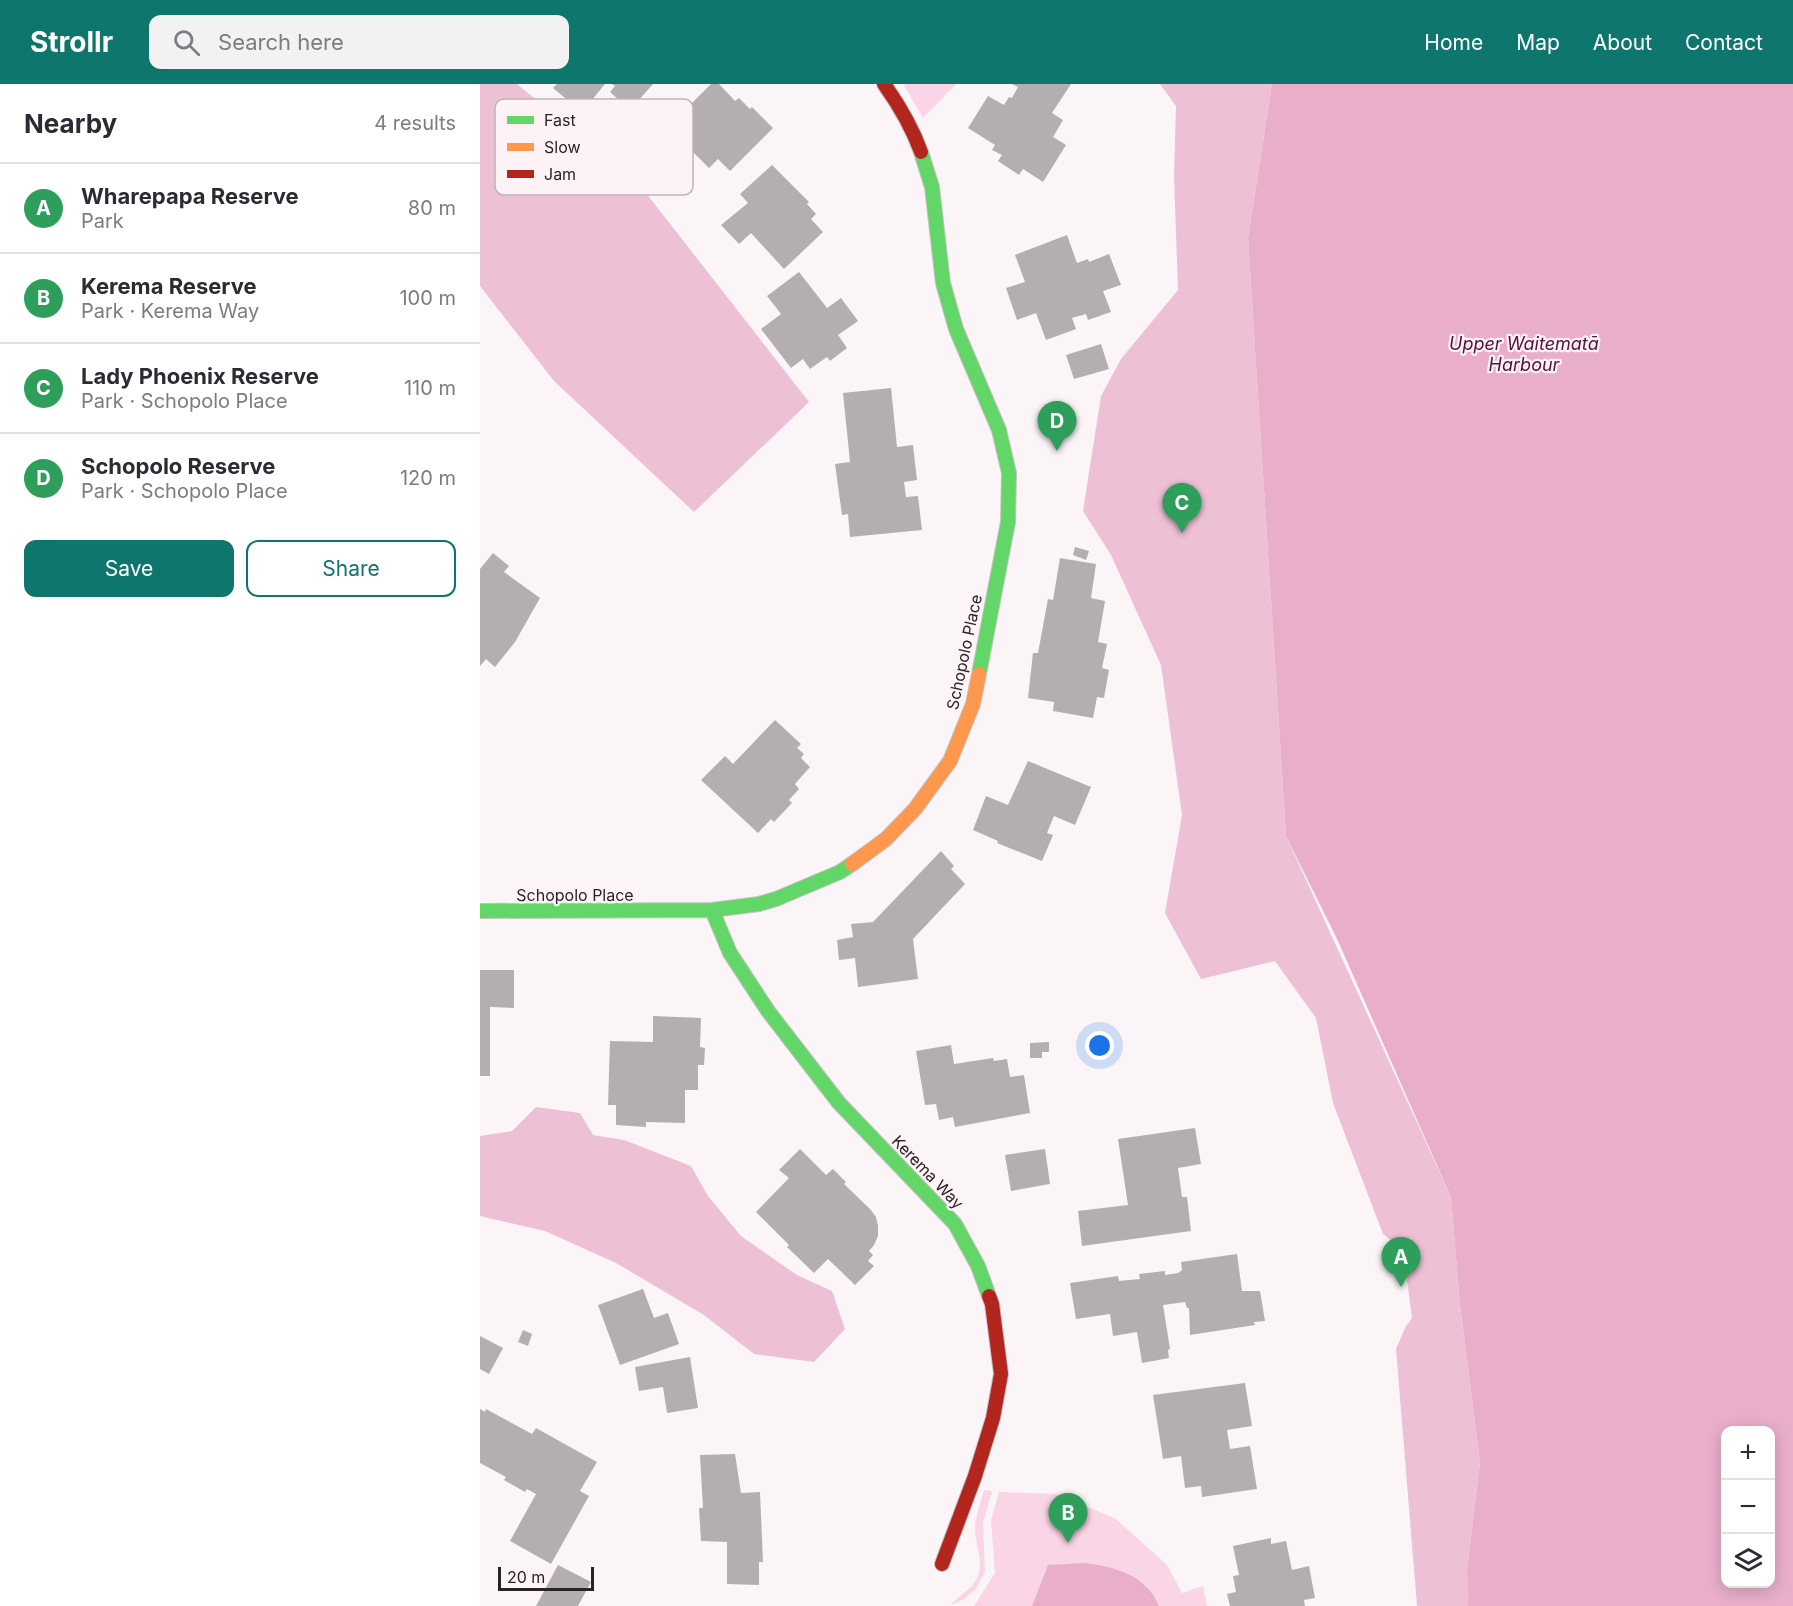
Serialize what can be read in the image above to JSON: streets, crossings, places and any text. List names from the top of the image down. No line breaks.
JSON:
{"streets":{"street":["Schopolo Place","Kerema Way"]},"crossings":[["Schopolo Place","Kerema Way"]],"water":["Upper Waitematā Harbour"],"legend":["Fast","Slow","Jam"],"scale_bar":"20 m","page":{"header":"Strollr","search":"Search here","nav":["Home","Map","About","Contact"],"heading":["Nearby","4 results"],"list":[{"mark":"A","name":"Wharepapa Reserve","note":"Park","value":"80 m"},{"mark":"B","name":"Kerema Reserve","note":"Park · Kerema Way","value":"100 m"},{"mark":"C","name":"Lady Phoenix Reserve","note":"Park · Schopolo Place","value":"110 m"},{"mark":"D","name":"Schopolo Reserve","note":"Park · Schopolo Place","value":"120 m"}],"pins":["D","C","A","B"],"buttons":["Save","Share"],"map_buttons":["+","−"],"scale":"20 m"}}
